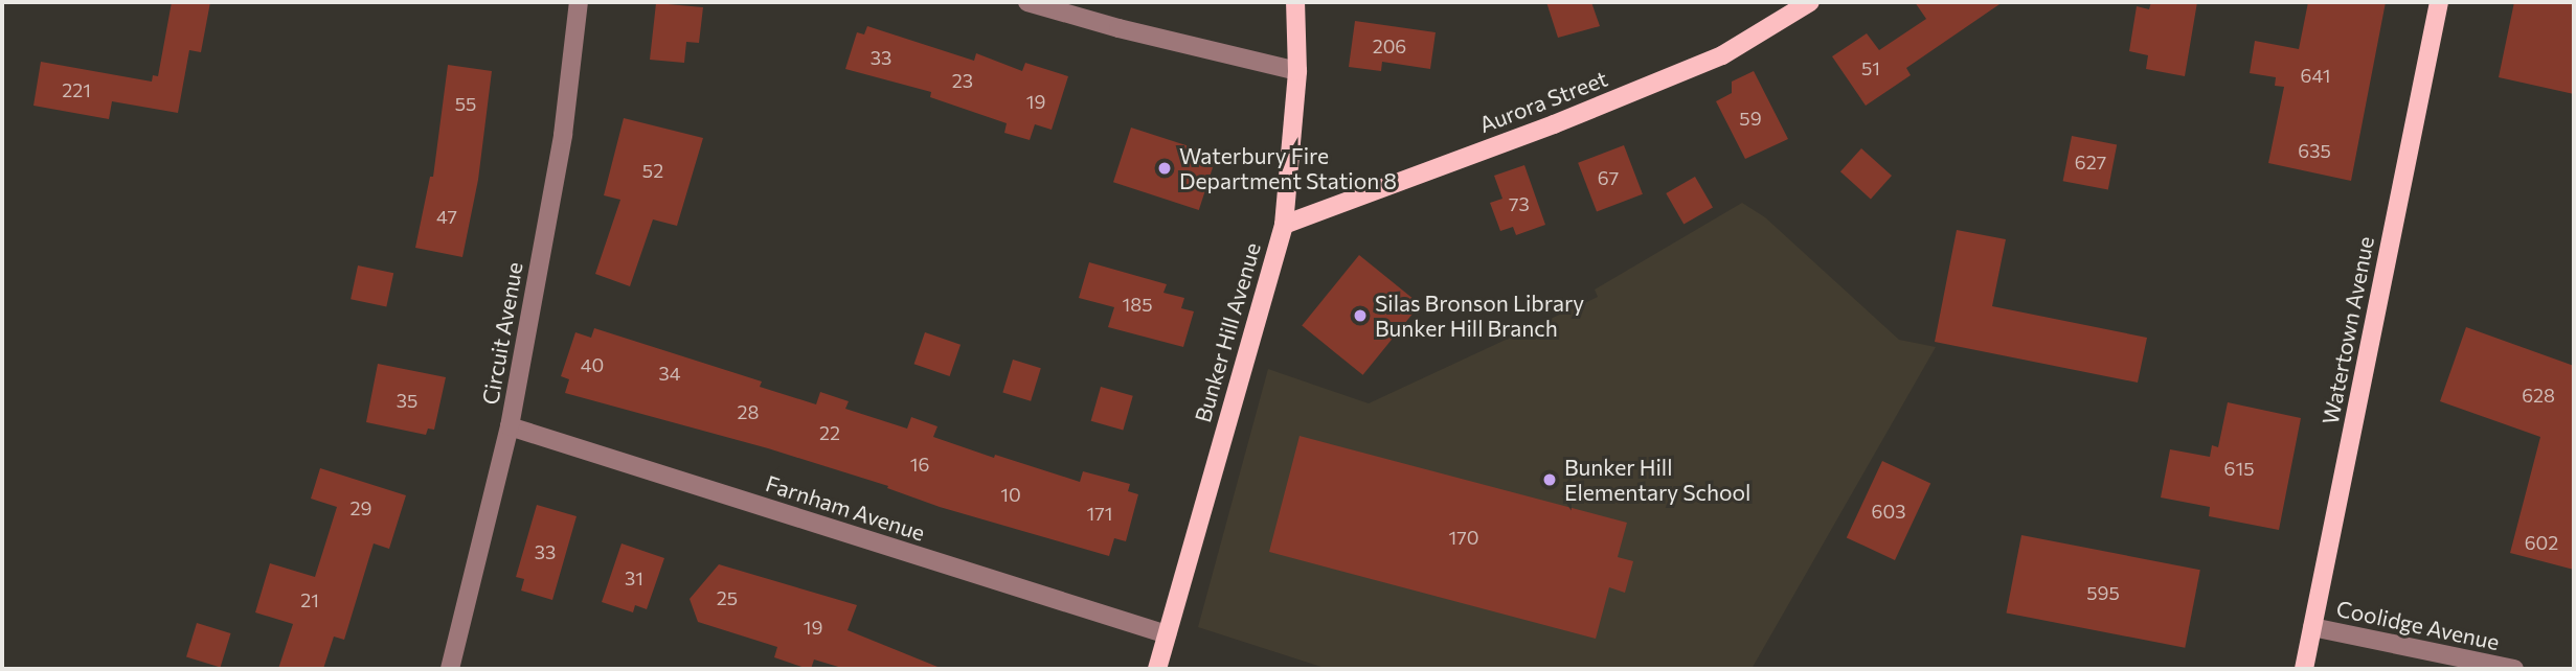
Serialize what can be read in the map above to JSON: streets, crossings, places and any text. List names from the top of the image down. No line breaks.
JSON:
{"streets":{"main road":["Aurora Street","Watertown Avenue","Bunker Hill Avenue"],"street":["Circuit Avenue","Farnham Avenue","Coolidge Avenue"]},"crossings":[["Aurora Street","Bunker Hill Avenue"],["Watertown Avenue","Coolidge Avenue"],["Bunker Hill Avenue","Farnham Avenue"],["Circuit Avenue","Farnham Avenue"]],"places":["Waterbury Fire Department Station 8","Silas Bronson Library Bunker Hill Branch","Bunker Hill Elementary School"],"house_numbers":["206","33","51","641","23","221","19","55","59","635","627","52","67","73","47","185","40","34","628","35","28","22","16","615","10","29","603","171","170","602","33","31","595","25","21","19"]}
